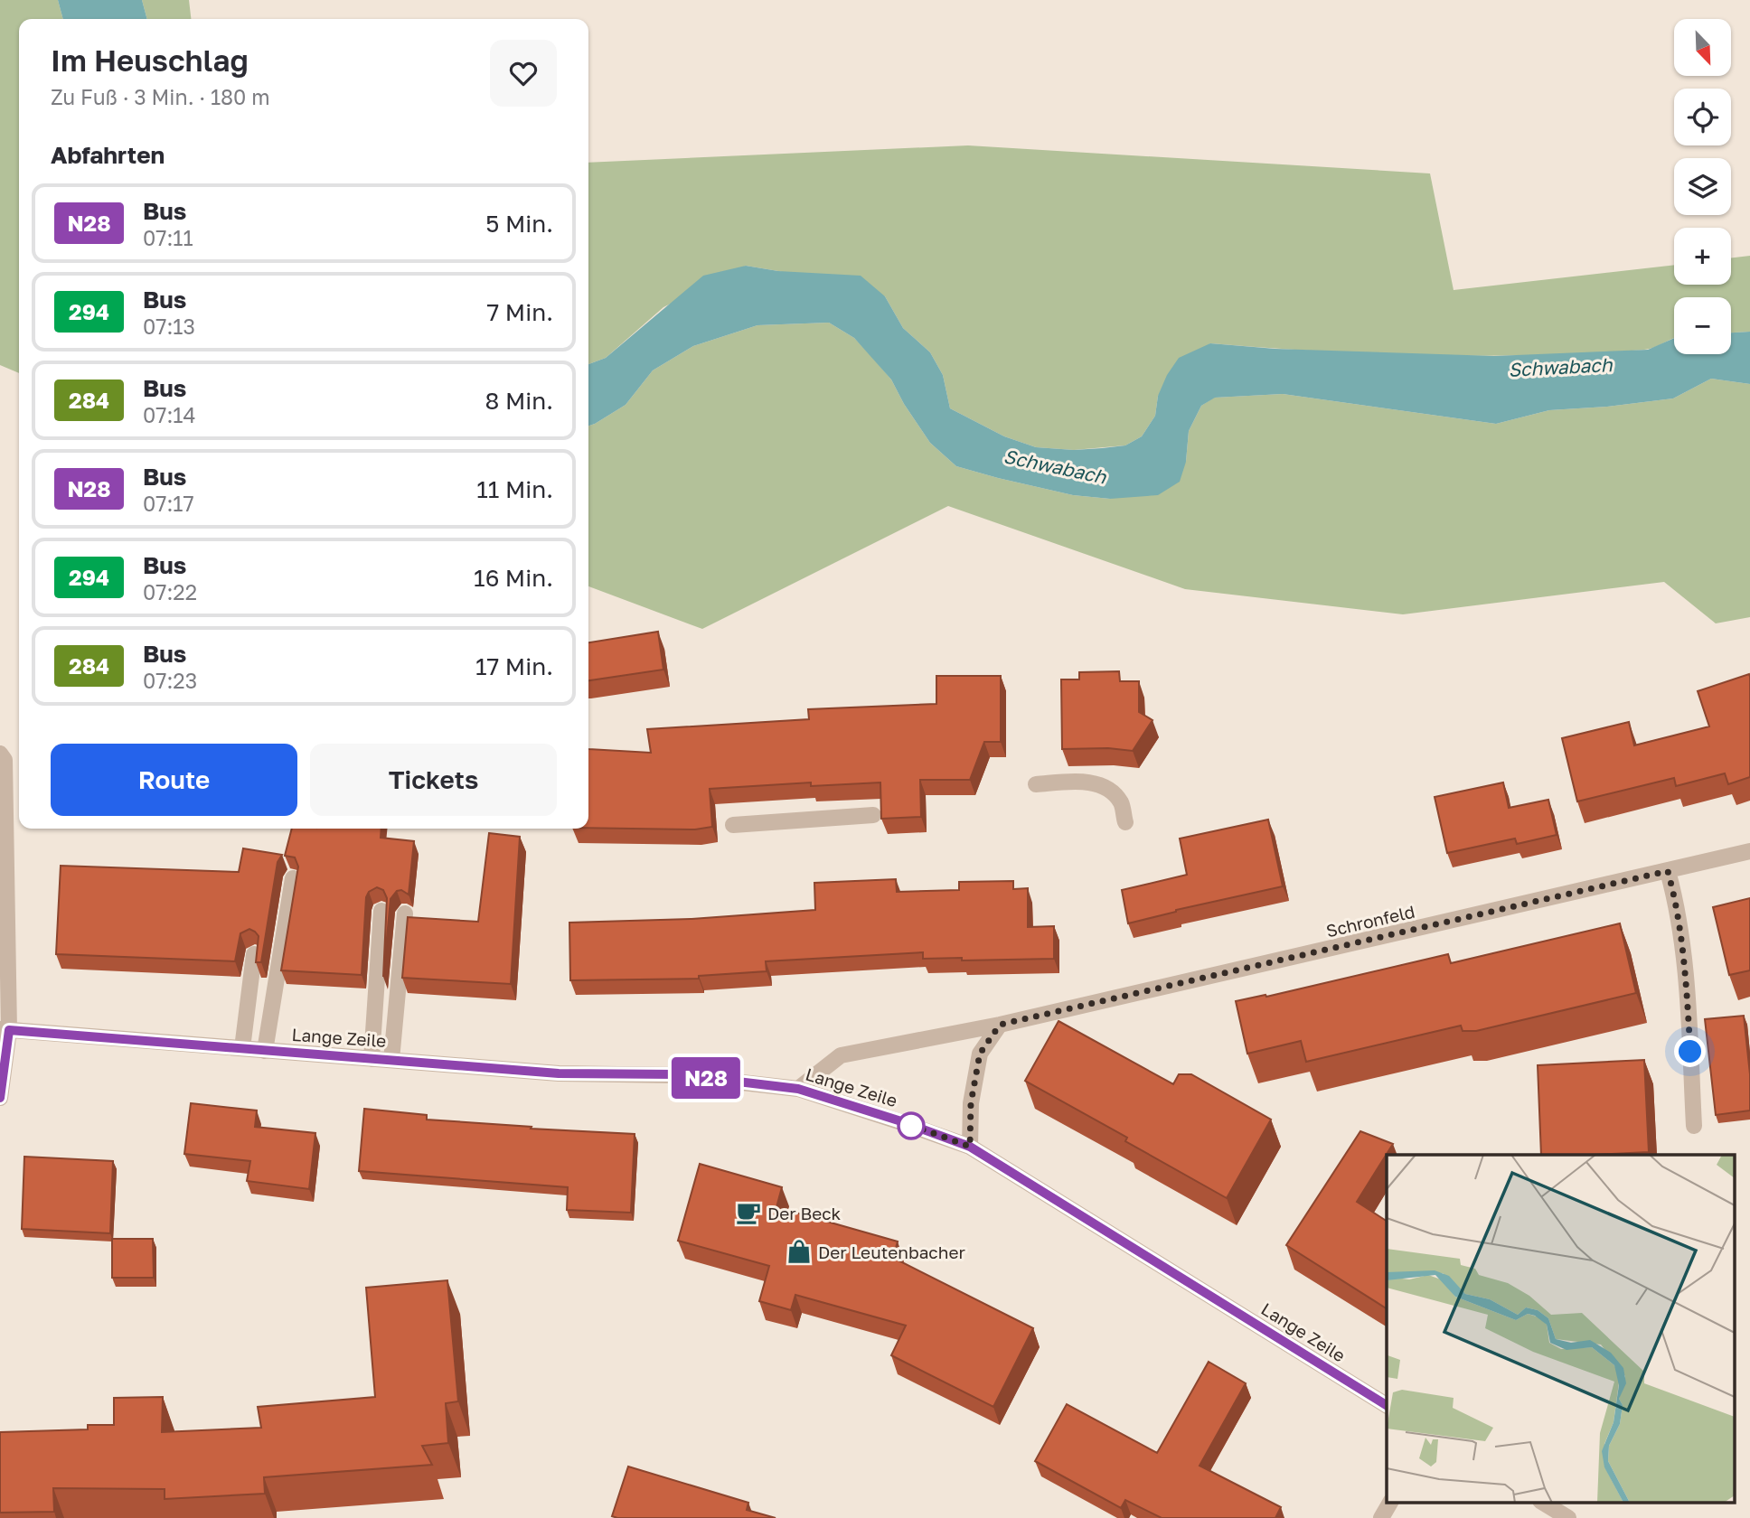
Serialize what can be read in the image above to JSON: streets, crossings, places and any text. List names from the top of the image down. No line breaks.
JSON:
{"streets":{"street":["Schronfeld","Lange Zeile"]},"crossings":[["Schronfeld","Lange Zeile"]],"water":["Schwabach"],"places":{"cafe":["Der Beck"],"shop":["Der Leutenbacher"]},"lines":["bus line N28"],"north":"bottom right","page":{"on_map":"N28","map_buttons":["+","−"],"heading":[["Im Heuschlag","Zu Fuß · 3 Min. · 180 m"],"Abfahrten"],"list":[{"mark":"N28","name":"Bus","note":"07:11","value":"5 Min."},{"mark":"294","name":"Bus","note":"07:13","value":"7 Min."},{"mark":"284","name":"Bus","note":"07:14","value":"8 Min."},{"mark":"N28","name":"Bus","note":"07:17","value":"11 Min."},{"mark":"294","name":"Bus","note":"07:22","value":"16 Min."},{"mark":"284","name":"Bus","note":"07:23","value":"17 Min."}],"buttons":["Route","Tickets"]}}
